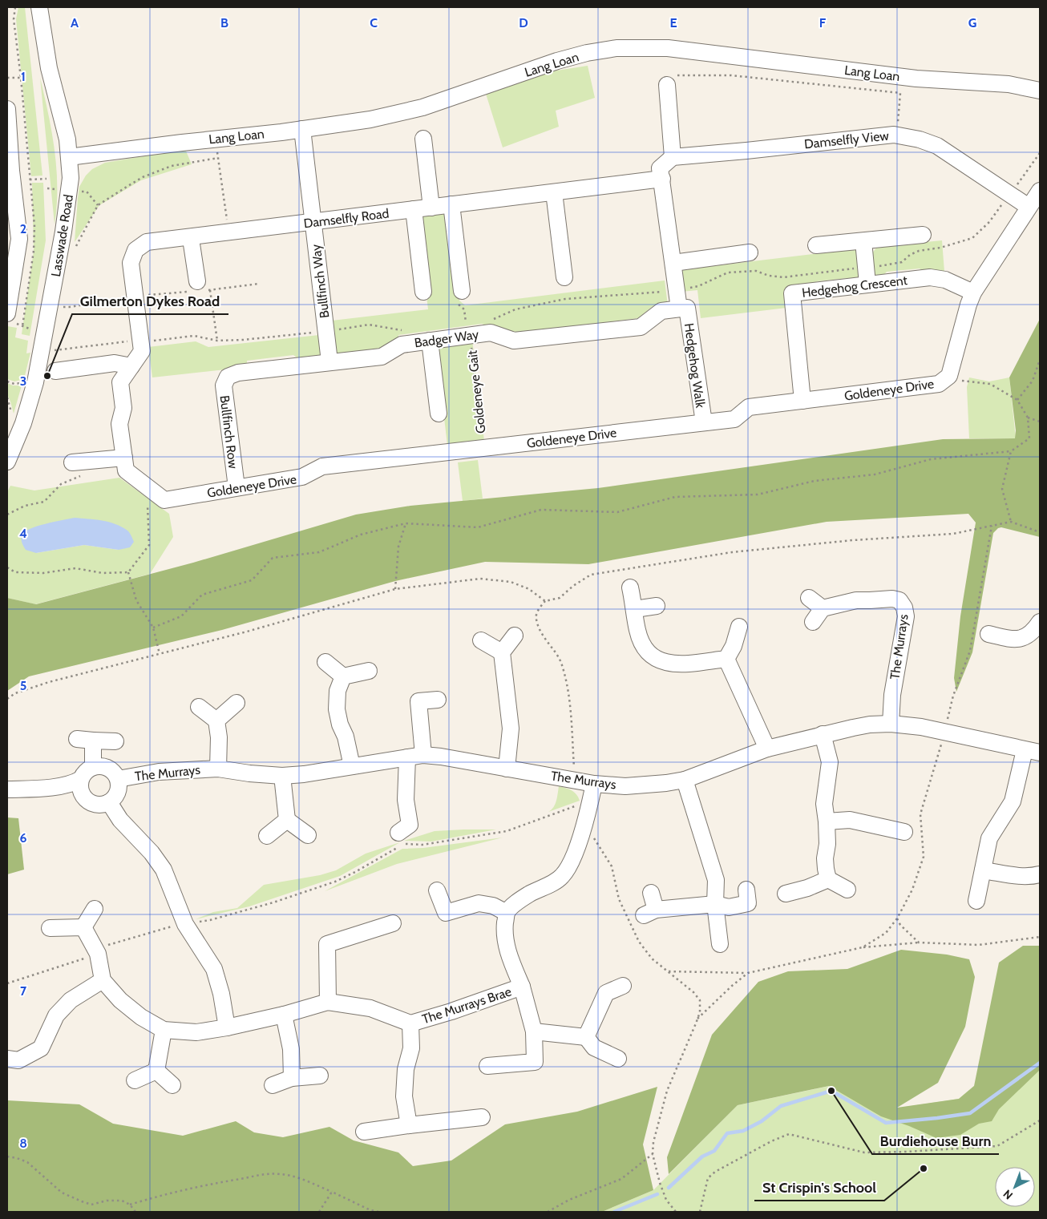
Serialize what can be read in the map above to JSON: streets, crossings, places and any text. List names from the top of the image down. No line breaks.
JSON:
{"streets":{"street":["Lang Loan","Damselfly View","Damselfly Road","Lasswade Road","Bullfinch Way","Hedgehog Crescent","Badger Way","Hedgehog Walk","Goldeneye Drive","Bullfinch Row","The Murrays","The Murrays Brae"],"path":["Goldeneye Gait"]},"crossings":[["Lang Loan","Lasswade Road"],["Lang Loan","Bullfinch Way"],["Damselfly View","Goldeneye Drive"],["Damselfly Road","Bullfinch Way"],["Damselfly Road","Hedgehog Walk"],["Damselfly Road","Goldeneye Drive"],["Bullfinch Way","Badger Way"],["Hedgehog Crescent","Goldeneye Drive"],["Badger Way","Hedgehog Walk"],["Badger Way","Goldeneye Gait"],["Badger Way","Bullfinch Row"],["Hedgehog Walk","Goldeneye Drive"],["Goldeneye Drive","Goldeneye Gait"],["Goldeneye Drive","Bullfinch Row"]],"places":["Gilmerton Dykes Road","Burdiehouse Burn","St Crispin's School"],"north":"bottom left","grid":{"columns":["A","B","C","D","E","F","G"],"rows":["1","2","3","4","5","6","7","8"]}}
